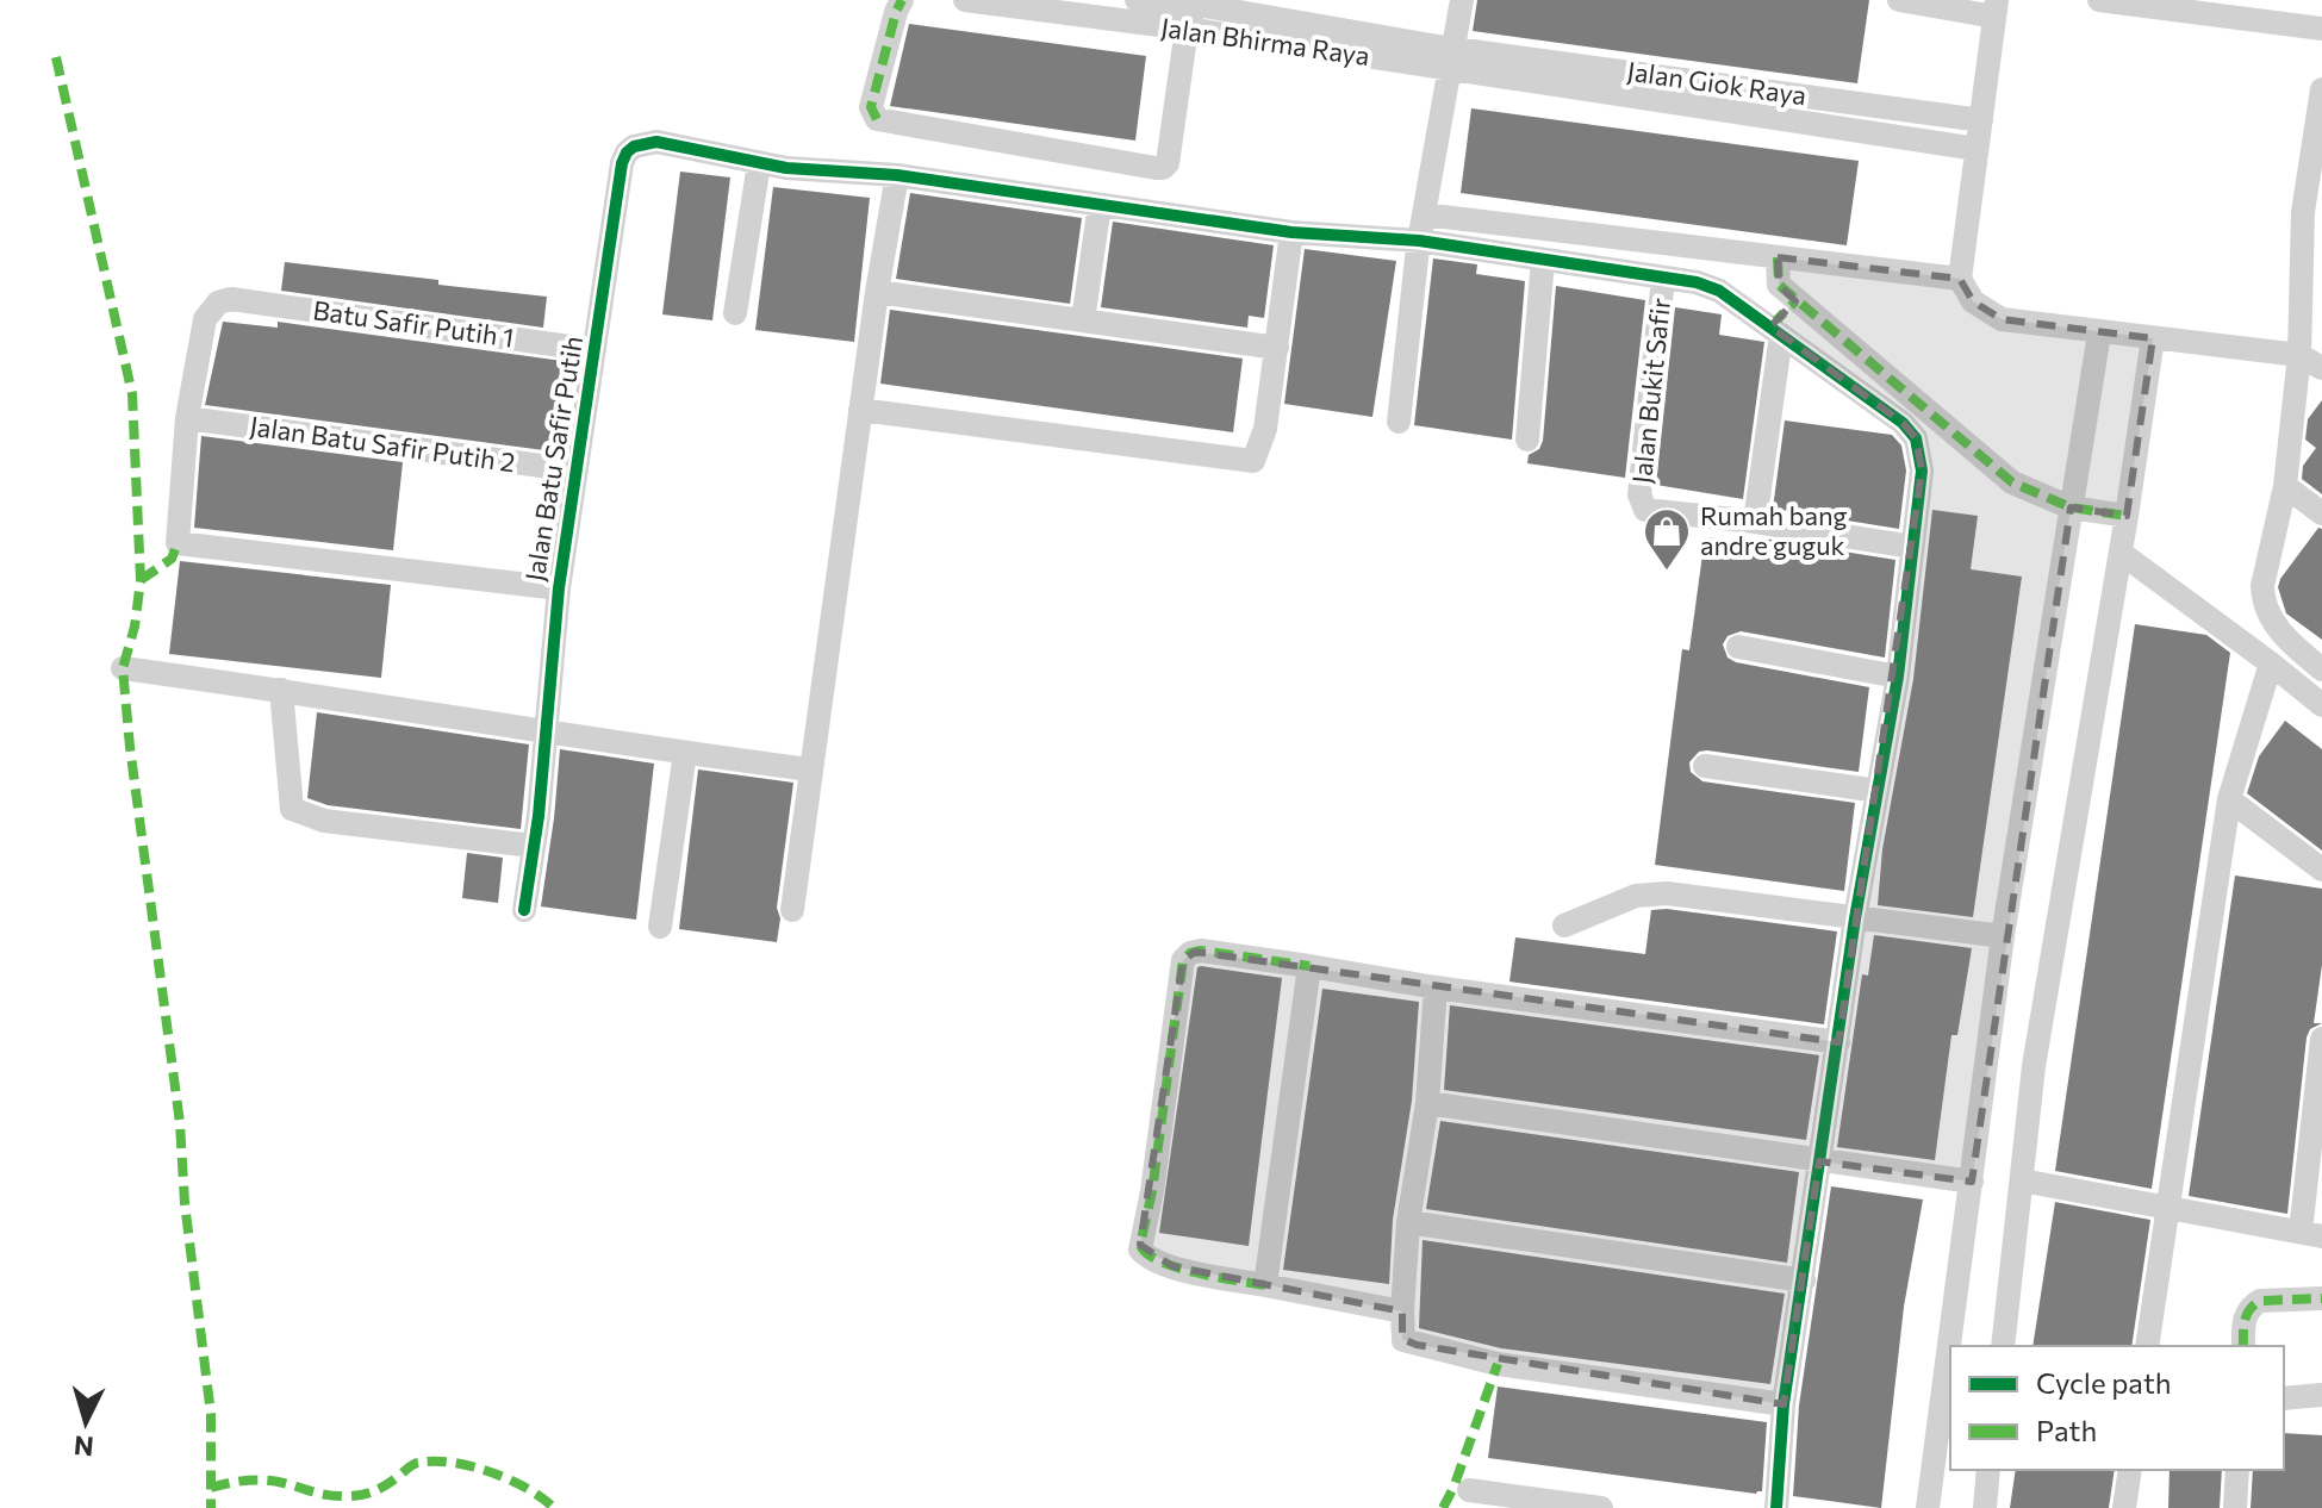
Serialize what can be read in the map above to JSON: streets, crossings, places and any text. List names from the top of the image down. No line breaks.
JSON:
{"streets":{"street":["Jalan Bhirma Raya","Jalan Giok Raya","Batu Safir Putih 1","Jalan Bukit Safir","Jalan Batu Safir Putih 2","Jalan Batu Safir Putih"]},"crossings":[["Jalan Bhirma Raya","Jalan Giok Raya"],["Batu Safir Putih 1","Jalan Batu Safir Putih 2"],["Batu Safir Putih 1","Jalan Batu Safir Putih"],["Jalan Batu Safir Putih 2","Jalan Batu Safir Putih"]],"places":{"shop":["Rumah bang andre guguk"]},"legend":["Cycle path","Path"],"north":"bottom"}
